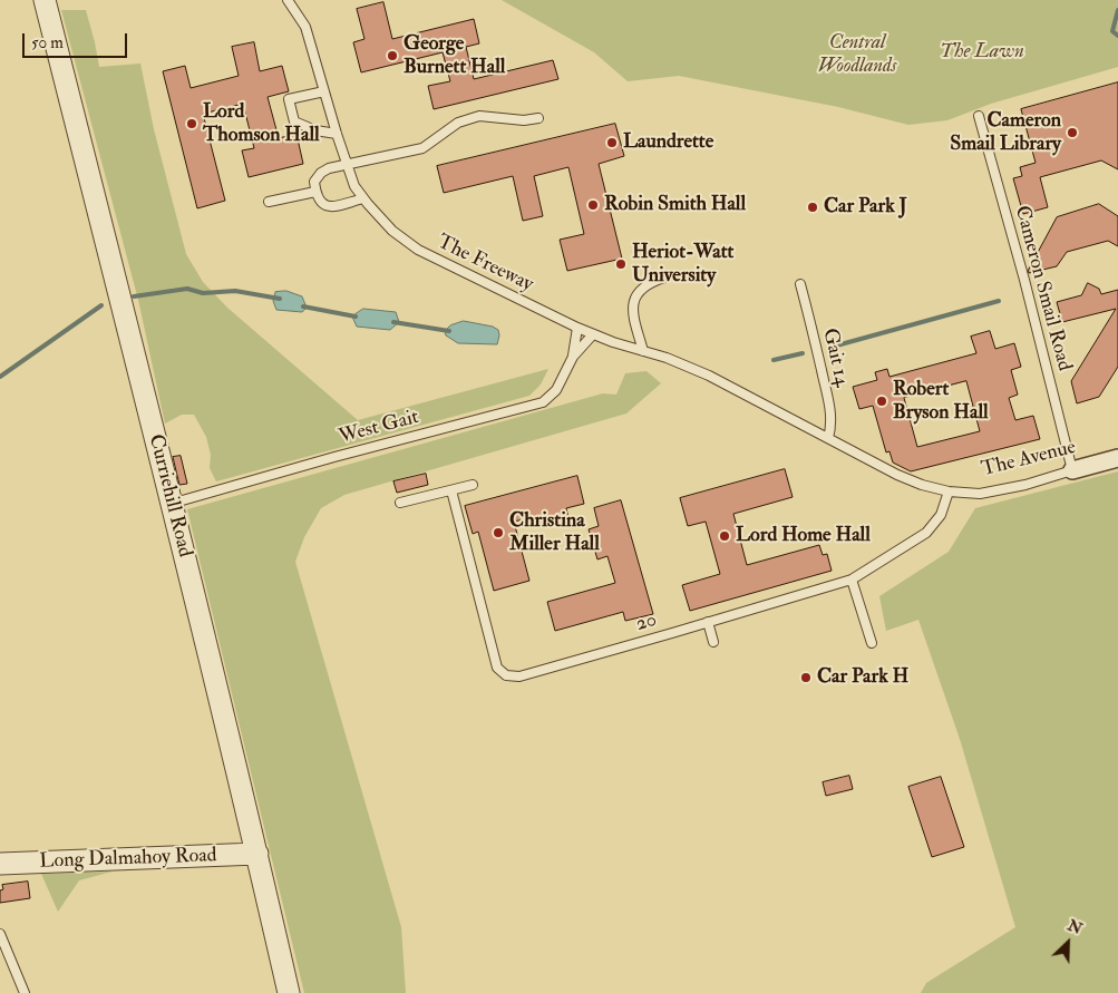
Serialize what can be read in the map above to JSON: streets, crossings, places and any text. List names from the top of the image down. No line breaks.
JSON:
{"streets":{"street":["The Avenue","Curriehill Road","Long Dalmahoy Road"],"lane":["The Freeway","Cameron Smail Road","Gait 14","West Gait","20"]},"crossings":[["The Freeway","West Gait"],["Cameron Smail Road","The Avenue"],["Gait 14","The Avenue"],["West Gait","Curriehill Road"],["The Avenue","20"],["Curriehill Road","Long Dalmahoy Road"]],"parks":["Central Woodlands","The Lawn"],"places":["George Burnett Hall","Lord Thomson Hall","Cameron Smail Library","Laundrette","Robin Smith Hall","Car Park J","Heriot-Watt University","Robert Bryson Hall","Christina Miller Hall","Lord Home Hall","Car Park H"],"scale_bar":"50 m","north":"top right"}
